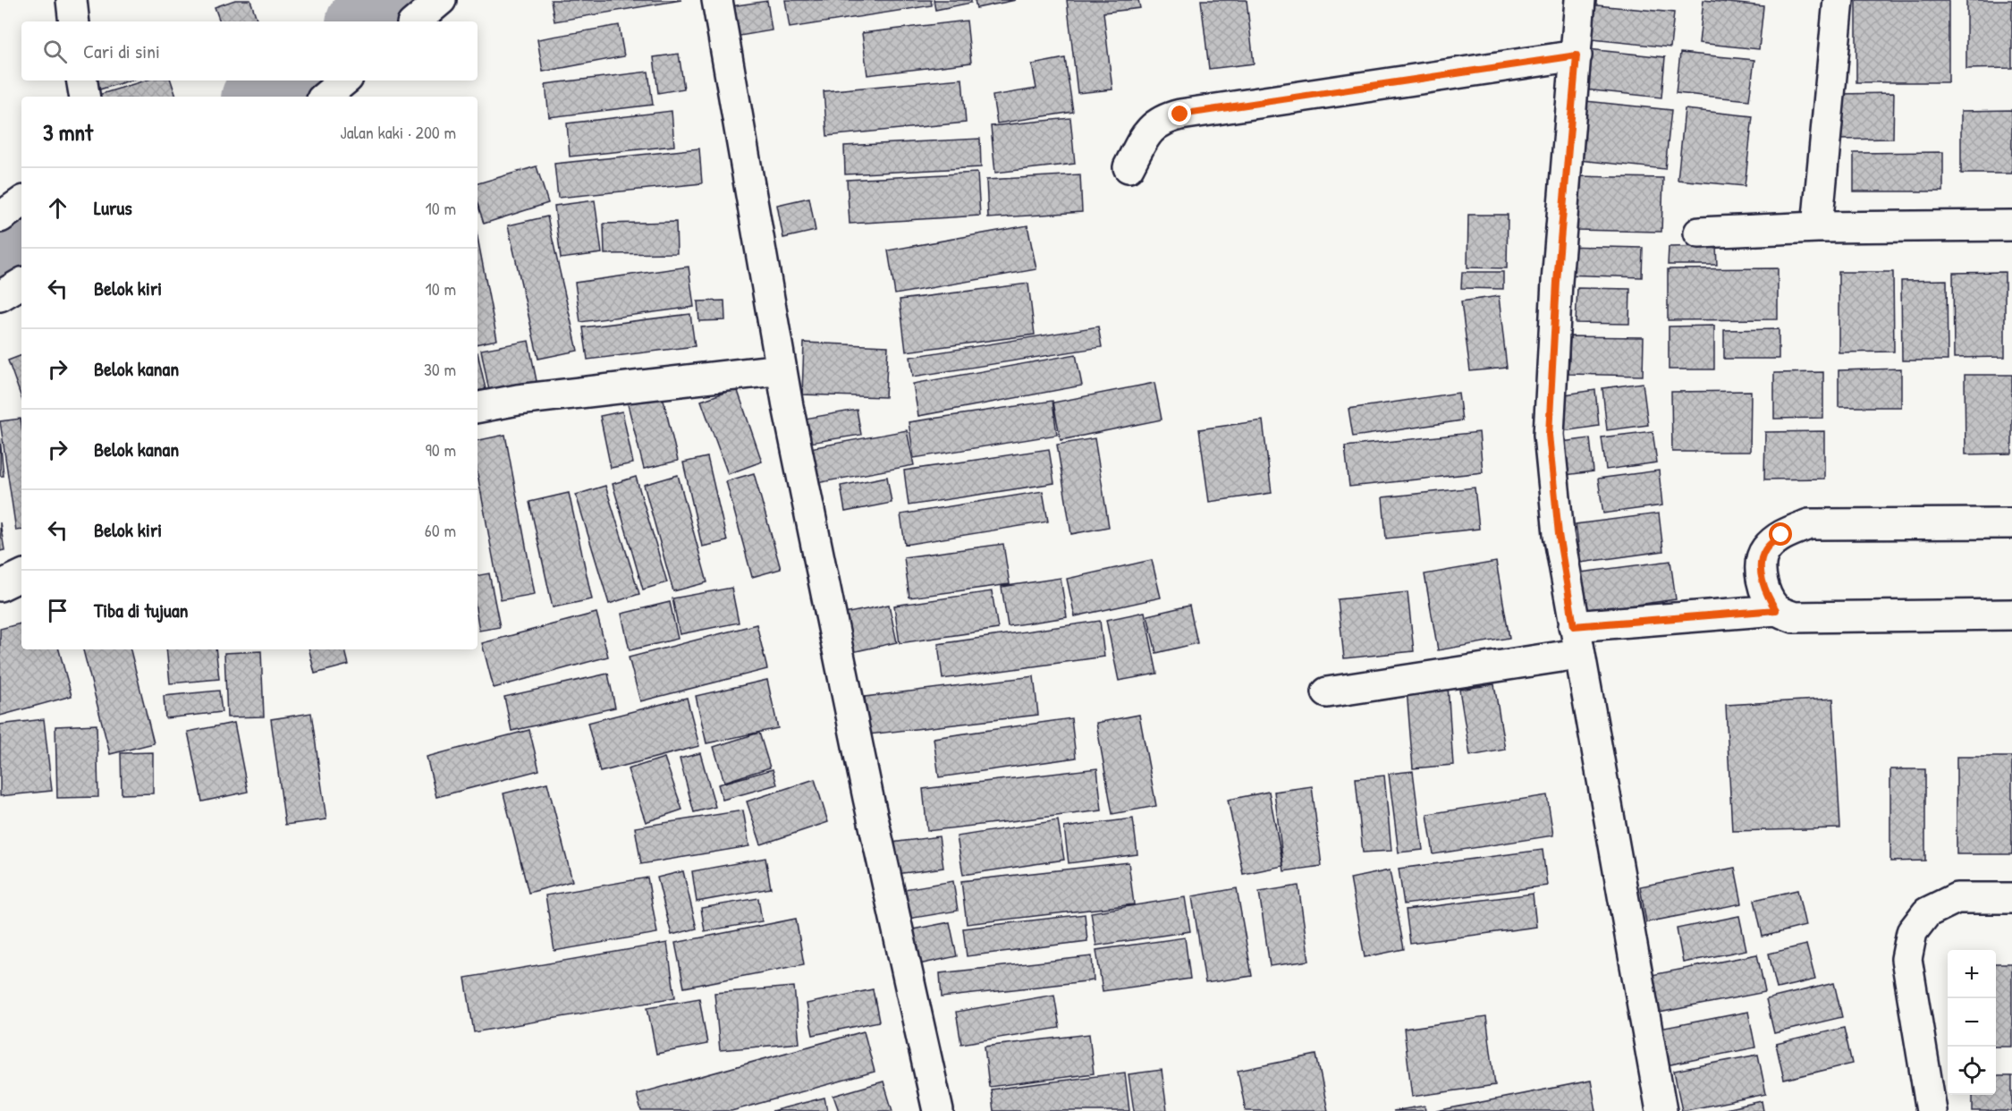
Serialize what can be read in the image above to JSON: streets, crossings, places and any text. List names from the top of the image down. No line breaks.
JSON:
{"page":{"search":"Cari di sini","heading":["3 mnt","Jalan kaki · 200 m"],"list":[["Lurus","10 m"],["Belok kiri","10 m"],["Belok kanan","30 m"],["Belok kanan","90 m"],["Belok kiri","60 m"],"Tiba di tujuan"],"map_buttons":["+","−"]}}
